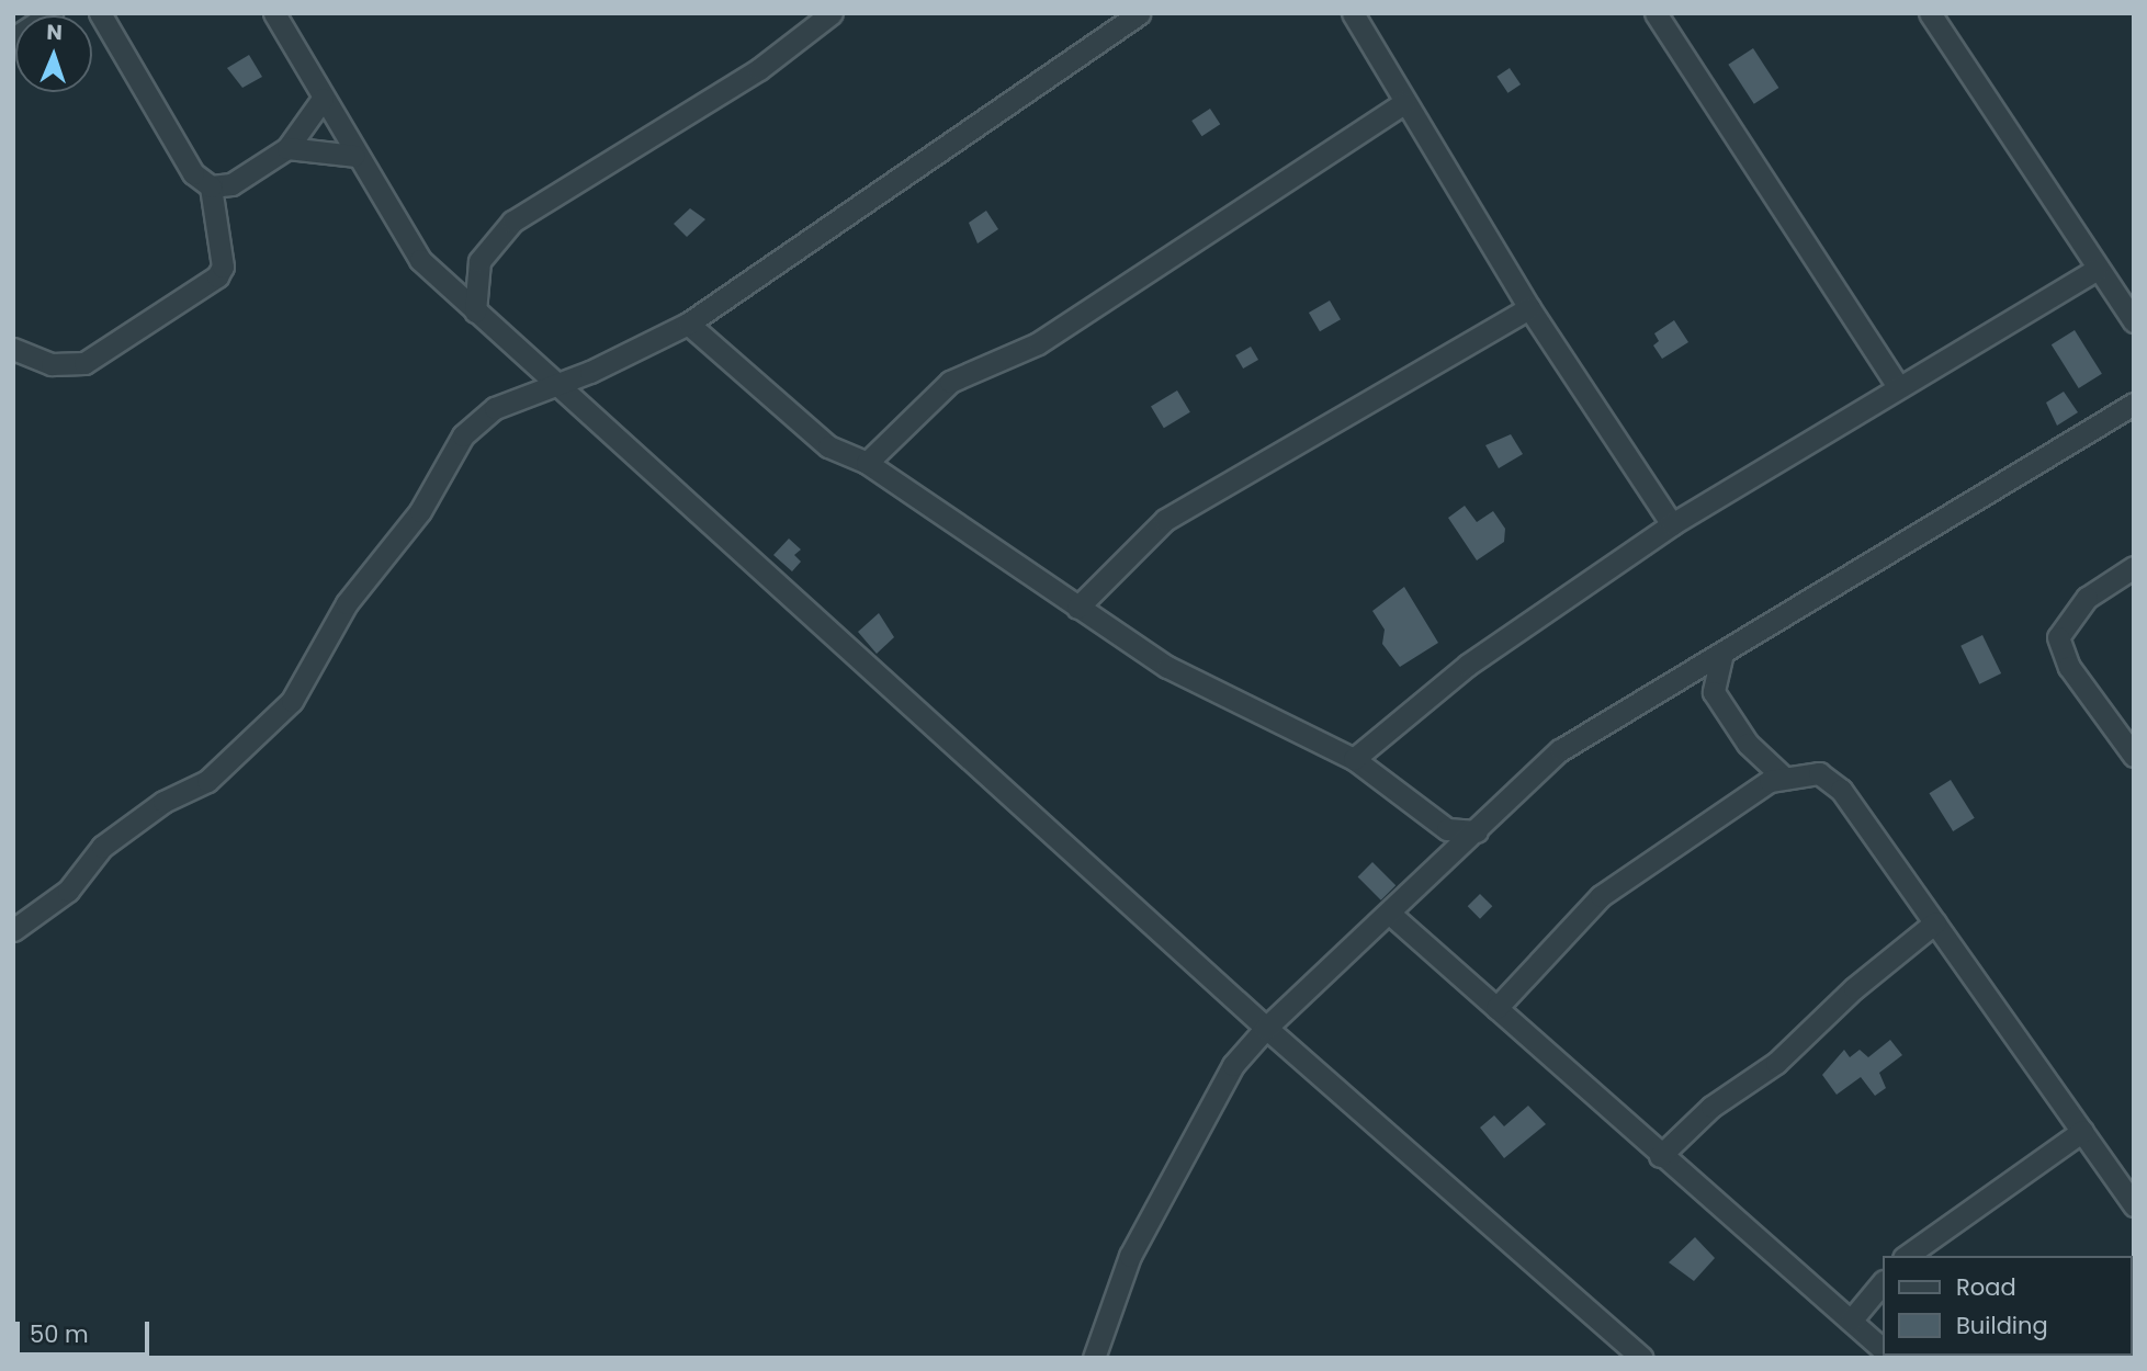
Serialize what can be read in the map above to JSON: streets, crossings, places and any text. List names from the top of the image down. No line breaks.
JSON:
{"legend":["Road","Building"],"scale_bar":"50 m","north":"top"}
